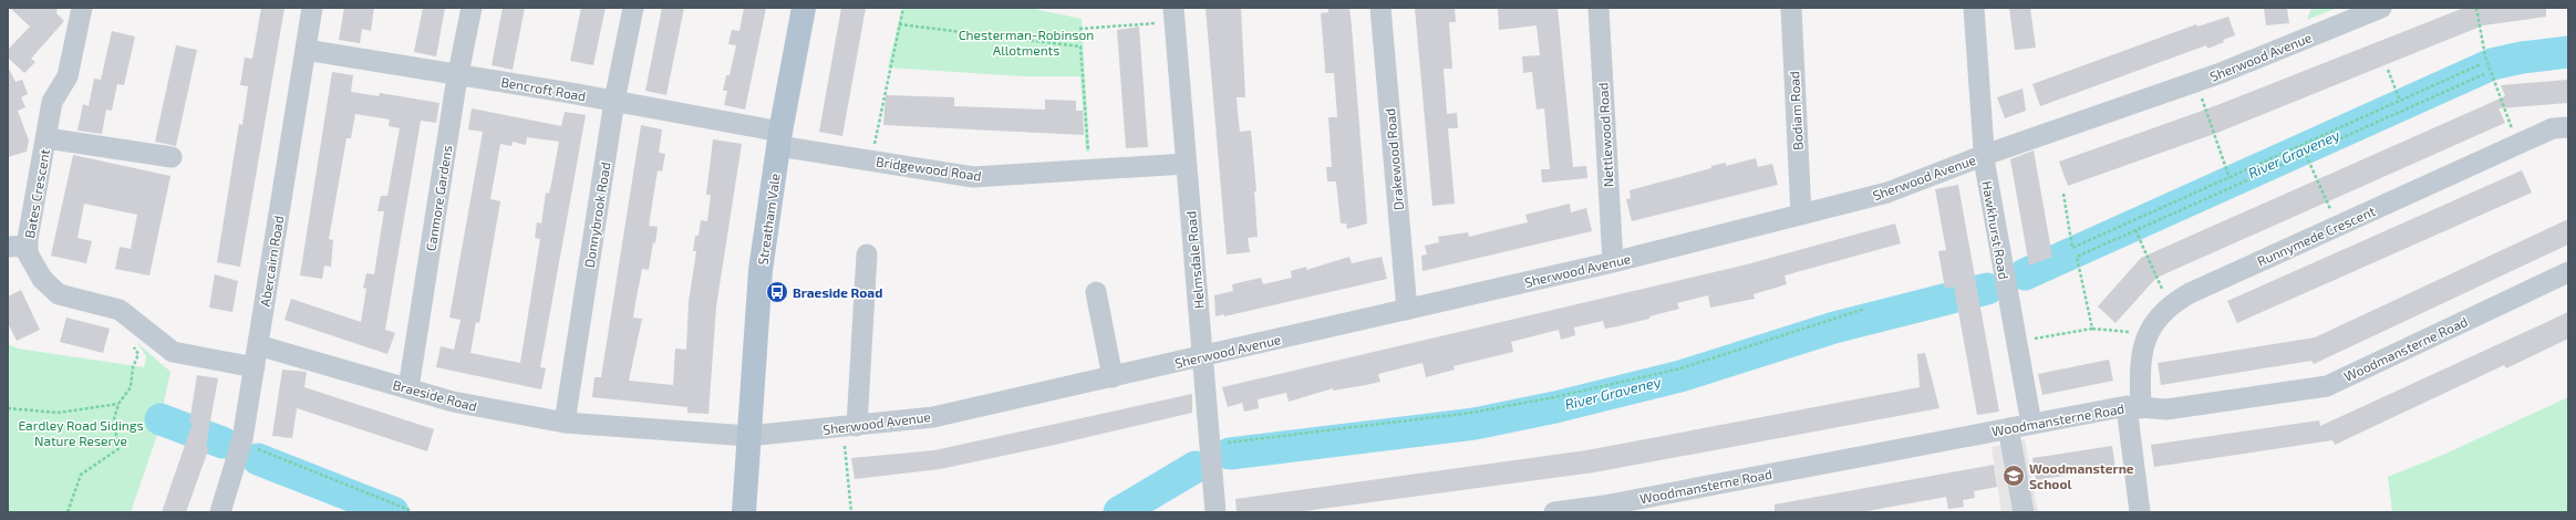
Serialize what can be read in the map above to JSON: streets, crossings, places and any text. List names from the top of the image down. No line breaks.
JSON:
{"streets":{"main road":["Streatham Vale"],"street":["Sherwood Avenue","Bencroft Road","Bodiam Road","Nettlewood Road","Drakewood Road","Bridgewood Road","Bates Crescent","Canmore Gardens","Donnybrook Road","Hawkhurst Road","Runnymede Crescent","Helmsdale Road","Abercairn Road","Woodmansterne Road","Braeside Road"]},"crossings":[["Sherwood Avenue","Bodiam Road"],["Sherwood Avenue","Nettlewood Road"],["Sherwood Avenue","Drakewood Road"],["Sherwood Avenue","Streatham Vale"],["Sherwood Avenue","Hawkhurst Road"],["Sherwood Avenue","Helmsdale Road"],["Sherwood Avenue","Braeside Road"],["Bencroft Road","Bridgewood Road"],["Bencroft Road","Canmore Gardens"],["Bencroft Road","Donnybrook Road"],["Bencroft Road","Streatham Vale"],["Bencroft Road","Abercairn Road"],["Bridgewood Road","Streatham Vale"],["Bridgewood Road","Helmsdale Road"],["Bates Crescent","Abercairn Road"],["Canmore Gardens","Braeside Road"],["Donnybrook Road","Braeside Road"],["Streatham Vale","Braeside Road"],["Hawkhurst Road","Woodmansterne Road"],["Runnymede Crescent","Woodmansterne Road"],["Abercairn Road","Braeside Road"]],"water":["River Graveney"],"parks":["Chesterman-Robinson Allotments","Eardley Road Sidings Nature Reserve"],"places":{"bus stop":["Braeside Road"],"school or university":["Woodmansterne School"]}}
